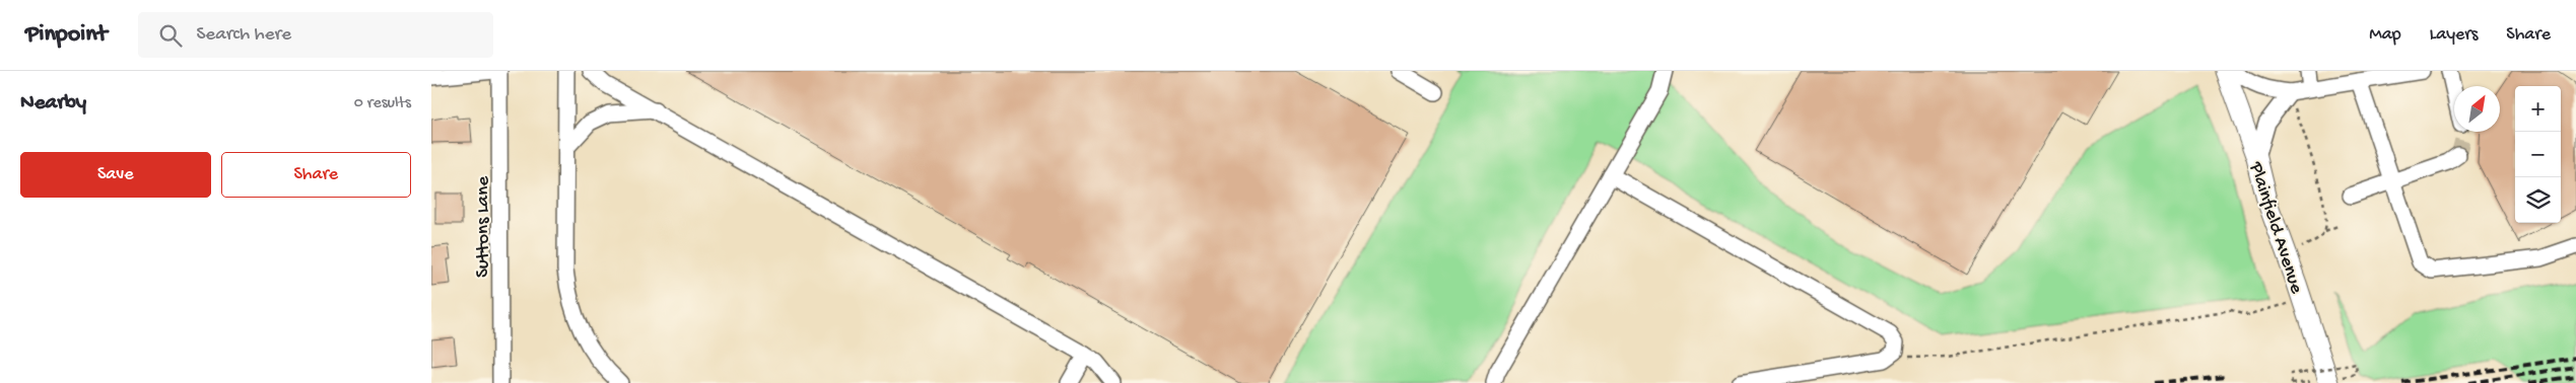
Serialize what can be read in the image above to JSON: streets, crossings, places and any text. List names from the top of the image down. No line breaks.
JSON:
{"streets":{"main road":["Plainfield Avenue"],"street":["Suttons Lane"]},"north":"top right","page":{"header":"Pinpoint","search":"Search here","nav":["Map","Layers","Share"],"heading":["Nearby","0 results"],"map_buttons":["+","−"],"buttons":["Save","Share"]}}
